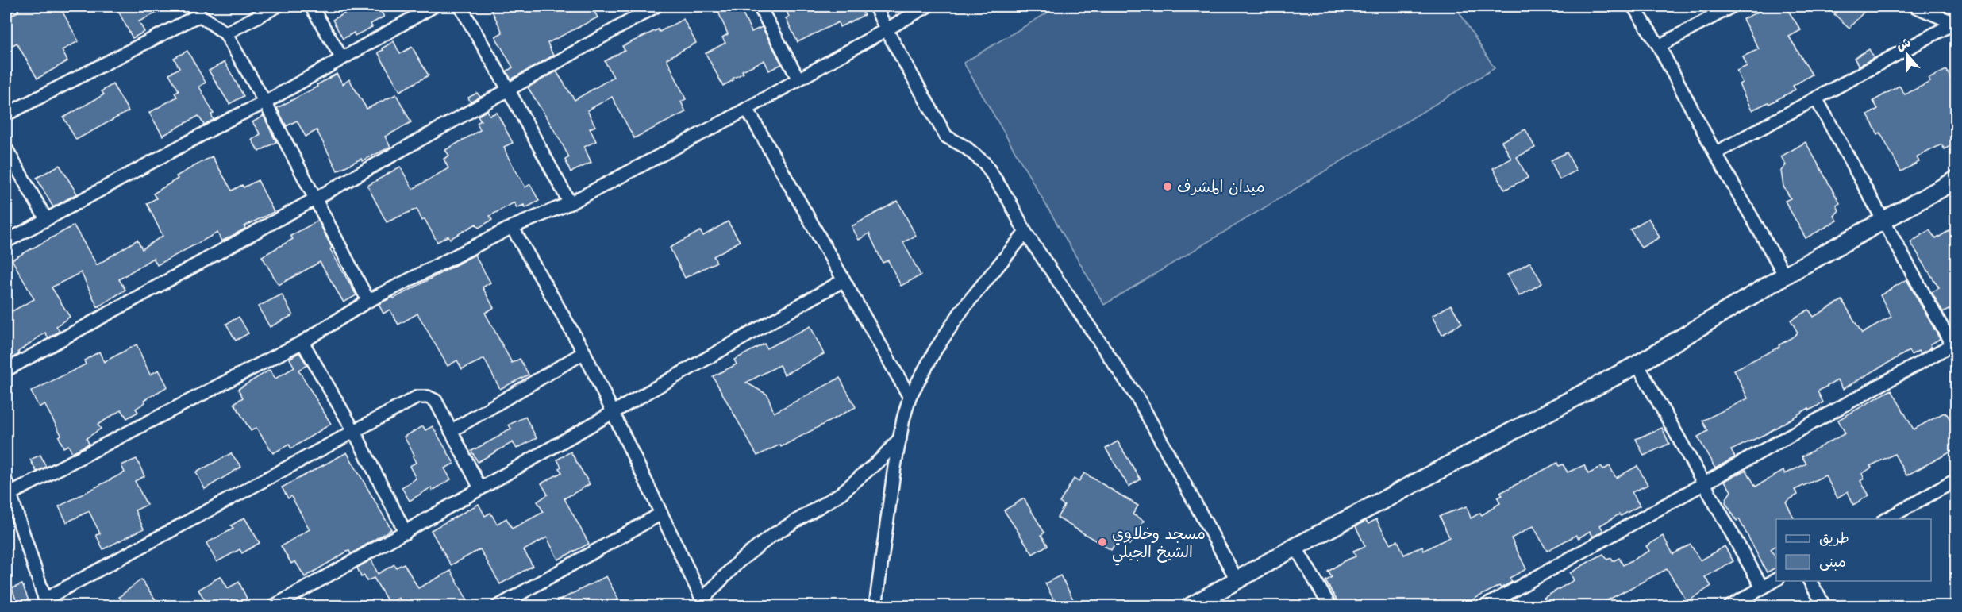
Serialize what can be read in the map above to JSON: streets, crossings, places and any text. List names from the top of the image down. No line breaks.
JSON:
{"places":["ميدان المشرف","مسجد وخلاوي الشيخ الجيلي"],"legend":["طريق","مبنى"],"north":"top"}
